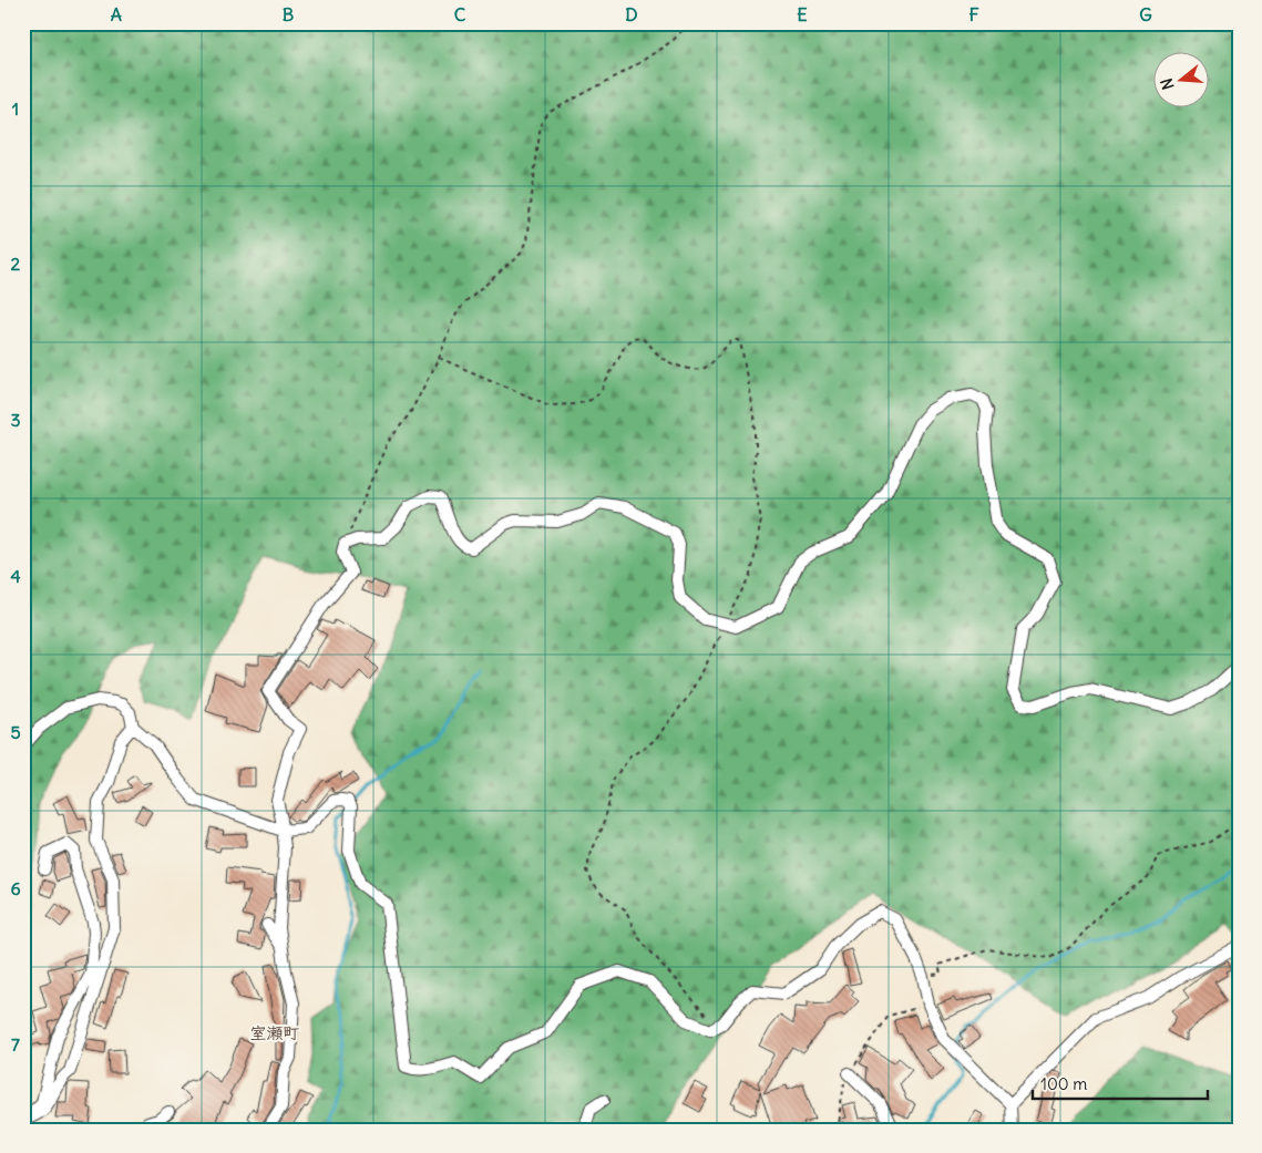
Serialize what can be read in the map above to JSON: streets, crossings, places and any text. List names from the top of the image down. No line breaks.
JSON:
{"districts":["室瀬町"],"scale_bar":"100 m","north":"left","grid":{"columns":["A","B","C","D","E","F","G"],"rows":["1","2","3","4","5","6","7"]}}
